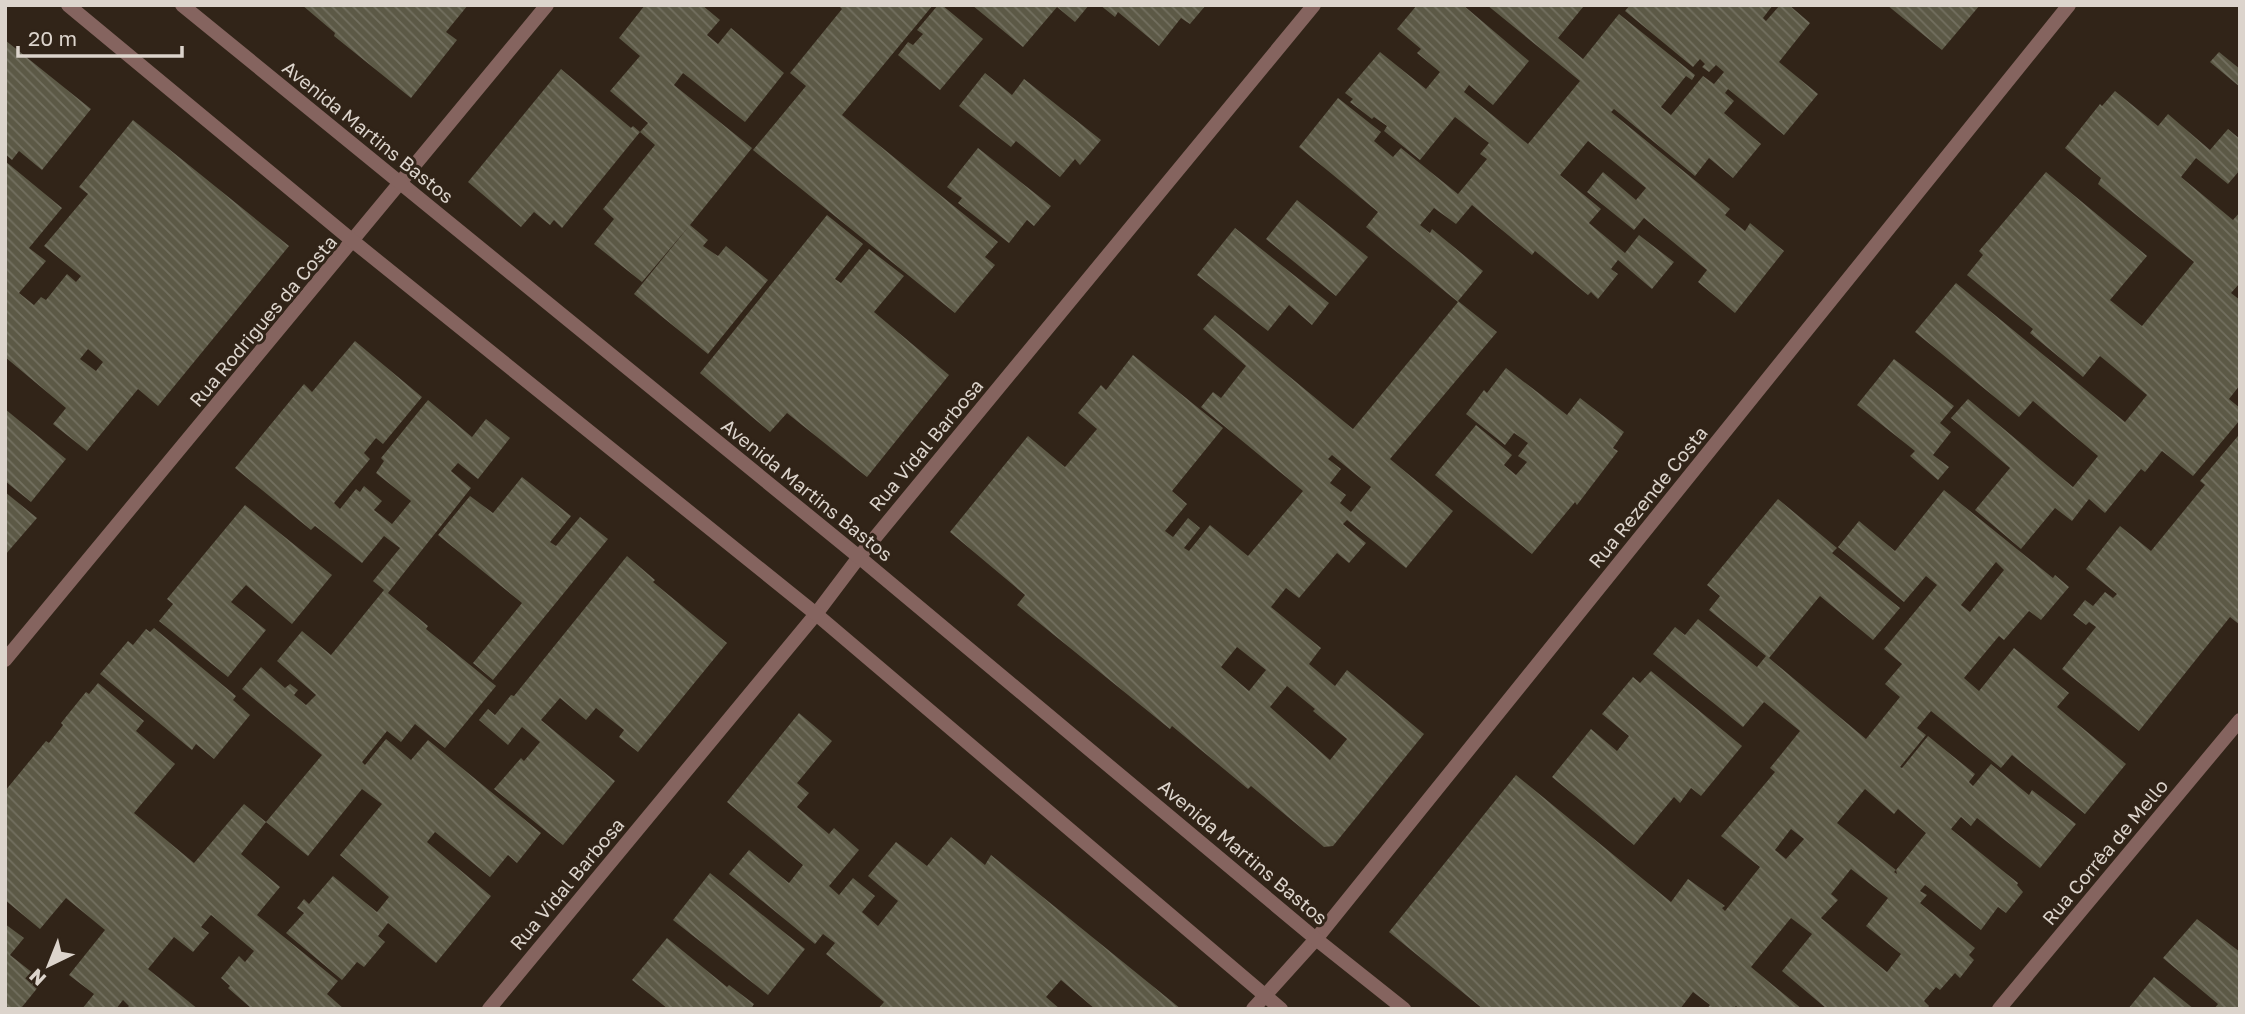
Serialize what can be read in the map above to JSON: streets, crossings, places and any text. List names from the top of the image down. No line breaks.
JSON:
{"streets":{"street":["Avenida Martins Bastos","Rua Rodrigues da Costa","Rua Vidal Barbosa","Rua Rezende Costa","Rua Corrêa de Mello"]},"crossings":[["Avenida Martins Bastos","Rua Rodrigues da Costa"],["Avenida Martins Bastos","Rua Vidal Barbosa"],["Avenida Martins Bastos","Rua Rezende Costa"]],"scale_bar":"20 m","north":"bottom left"}
